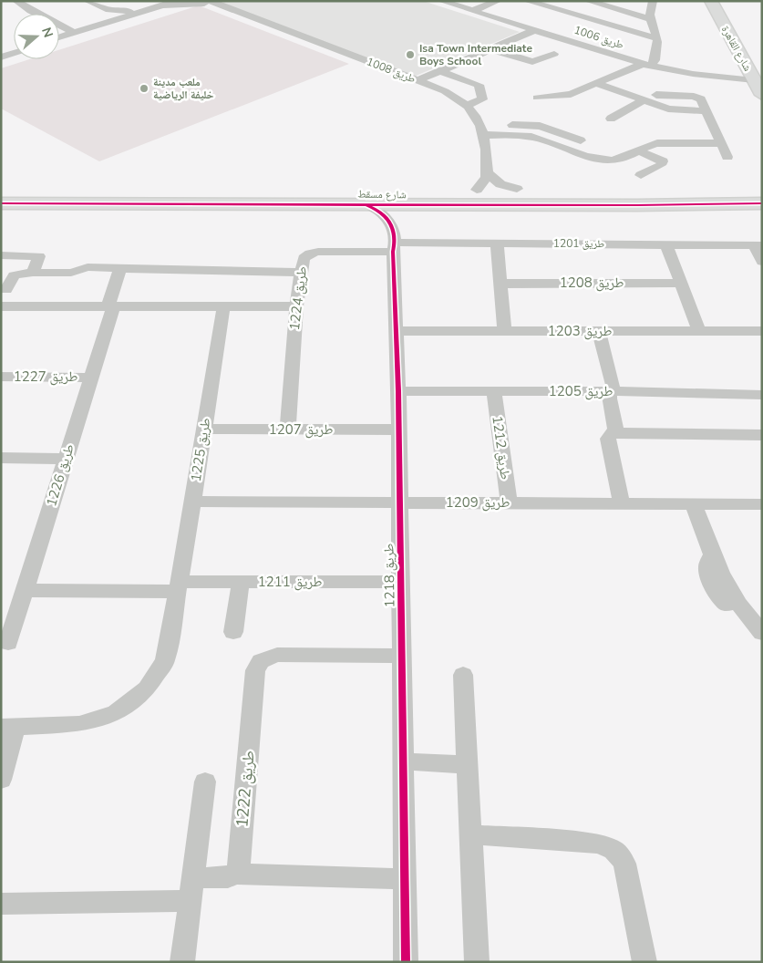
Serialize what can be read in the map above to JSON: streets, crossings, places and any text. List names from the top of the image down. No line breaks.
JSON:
{"streets":{"street":["طريق 1006","شارع القاهرة","طريق 1008","شارع مسقط","طريق 1201","طريق 1208","طريق 1224","طريق 1203","طريق 1227","طريق 1205","طريق 1207","طريق 1212","طريق 1225","طريق 1226","طريق 1209","طريق 1218","طريق 1211","طريق 1222"]},"crossings":[["طريق 1006","شارع القاهرة"],["طريق 1201","طريق 1224"],["طريق 1201","طريق 1218"],["طريق 1224","طريق 1207"],["طريق 1224","طريق 1218"],["طريق 1203","طريق 1218"],["طريق 1227","طريق 1226"],["طريق 1205","طريق 1212"],["طريق 1205","طريق 1218"],["طريق 1207","طريق 1225"],["طريق 1207","طريق 1218"],["طريق 1212","طريق 1209"],["طريق 1225","طريق 1209"],["طريق 1225","طريق 1211"],["طريق 1209","طريق 1218"],["طريق 1218","طريق 1211"],["طريق 1218","طريق 1222"]],"places":["Isa Town Intermediate Boys School","ملعب مدينة خليفة الرياضية"],"north":"right"}
